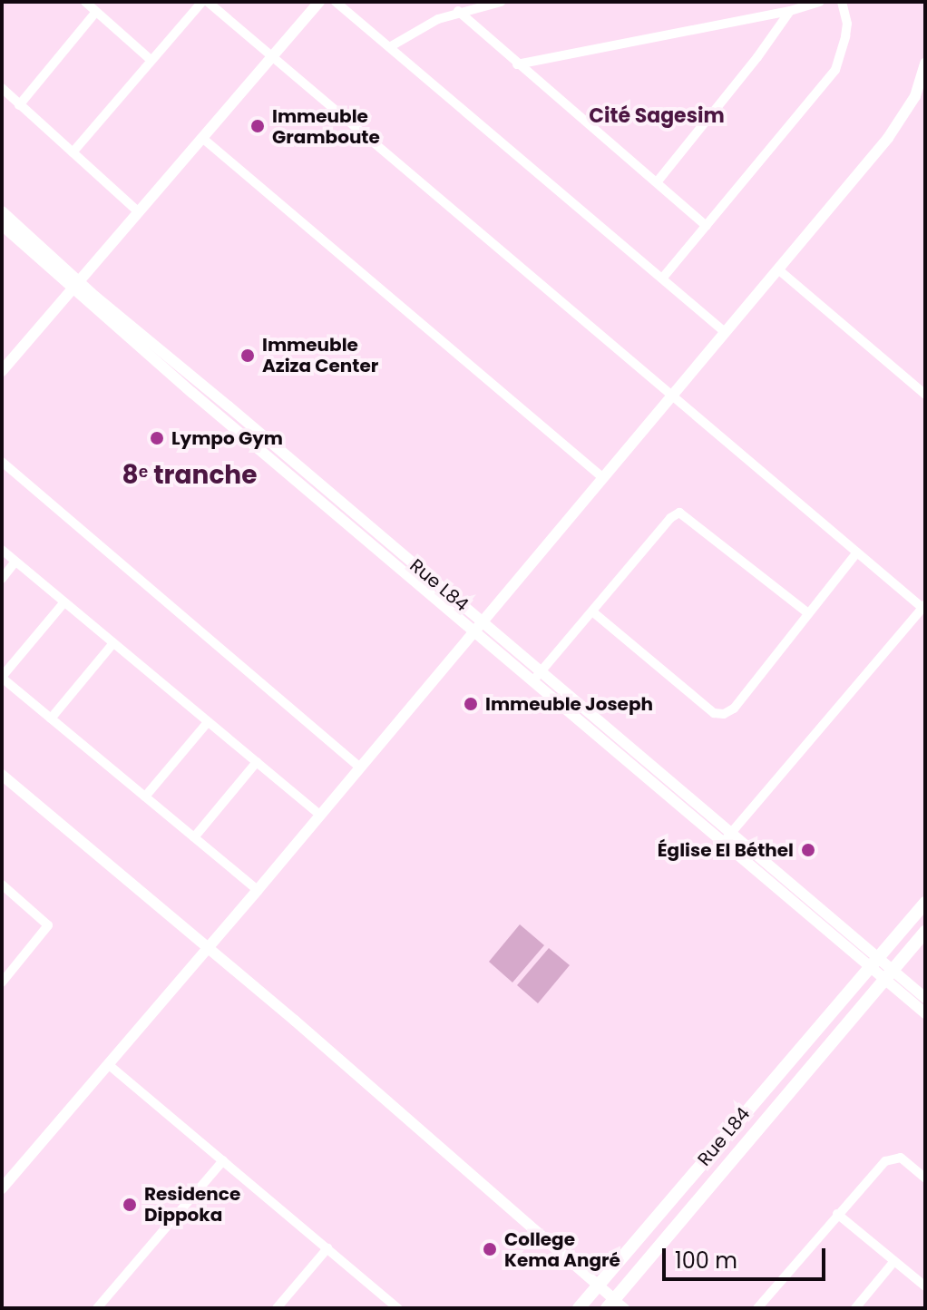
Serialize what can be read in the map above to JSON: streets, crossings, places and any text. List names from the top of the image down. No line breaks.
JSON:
{"streets":{"main road":["Rue L84"]},"districts":["Cité Sagesim","8ᵉ tranche"],"places":["Immeuble Gramboute","Immeuble Aziza Center","Lympo Gym","Immeuble Joseph","Église El Béthel","Residence Dippoka","College Kema Angré"],"scale_bar":"100 m"}
